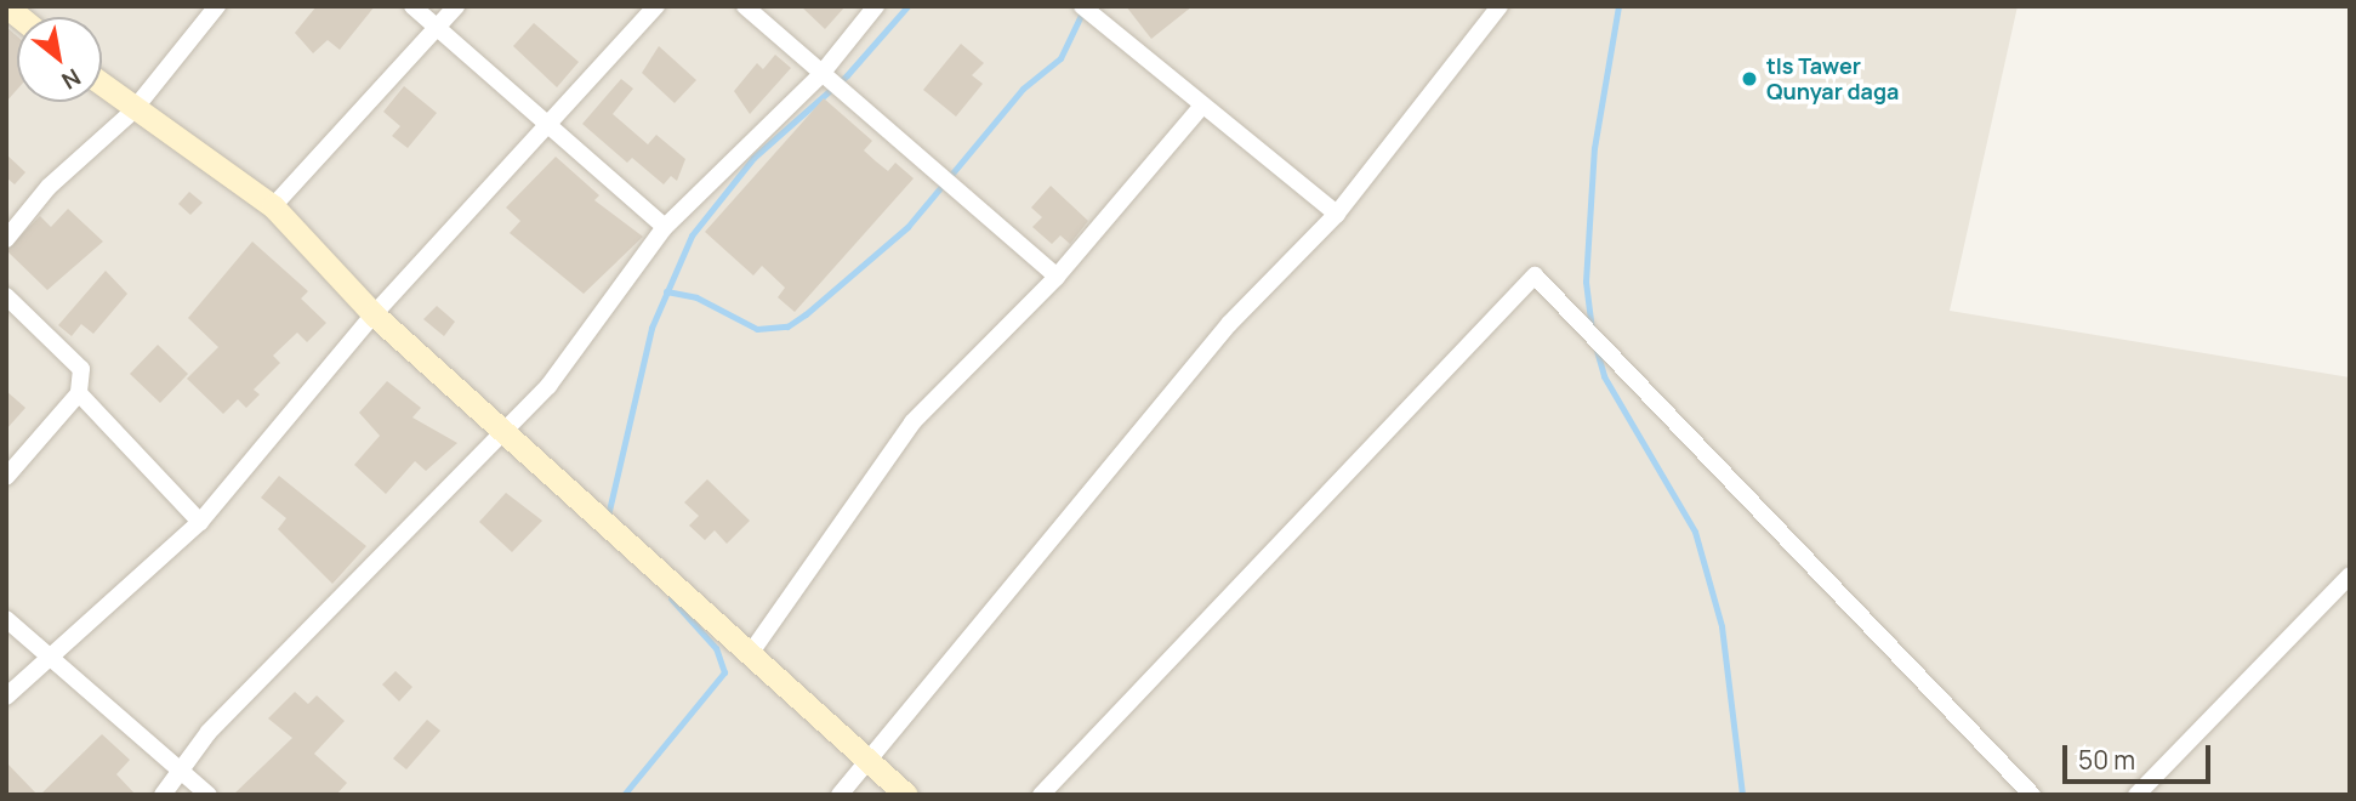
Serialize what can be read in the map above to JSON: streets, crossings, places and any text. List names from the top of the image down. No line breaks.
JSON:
{"places":["tls Tawer Qunyar daga"],"scale_bar":"50 m","north":"bottom right"}
